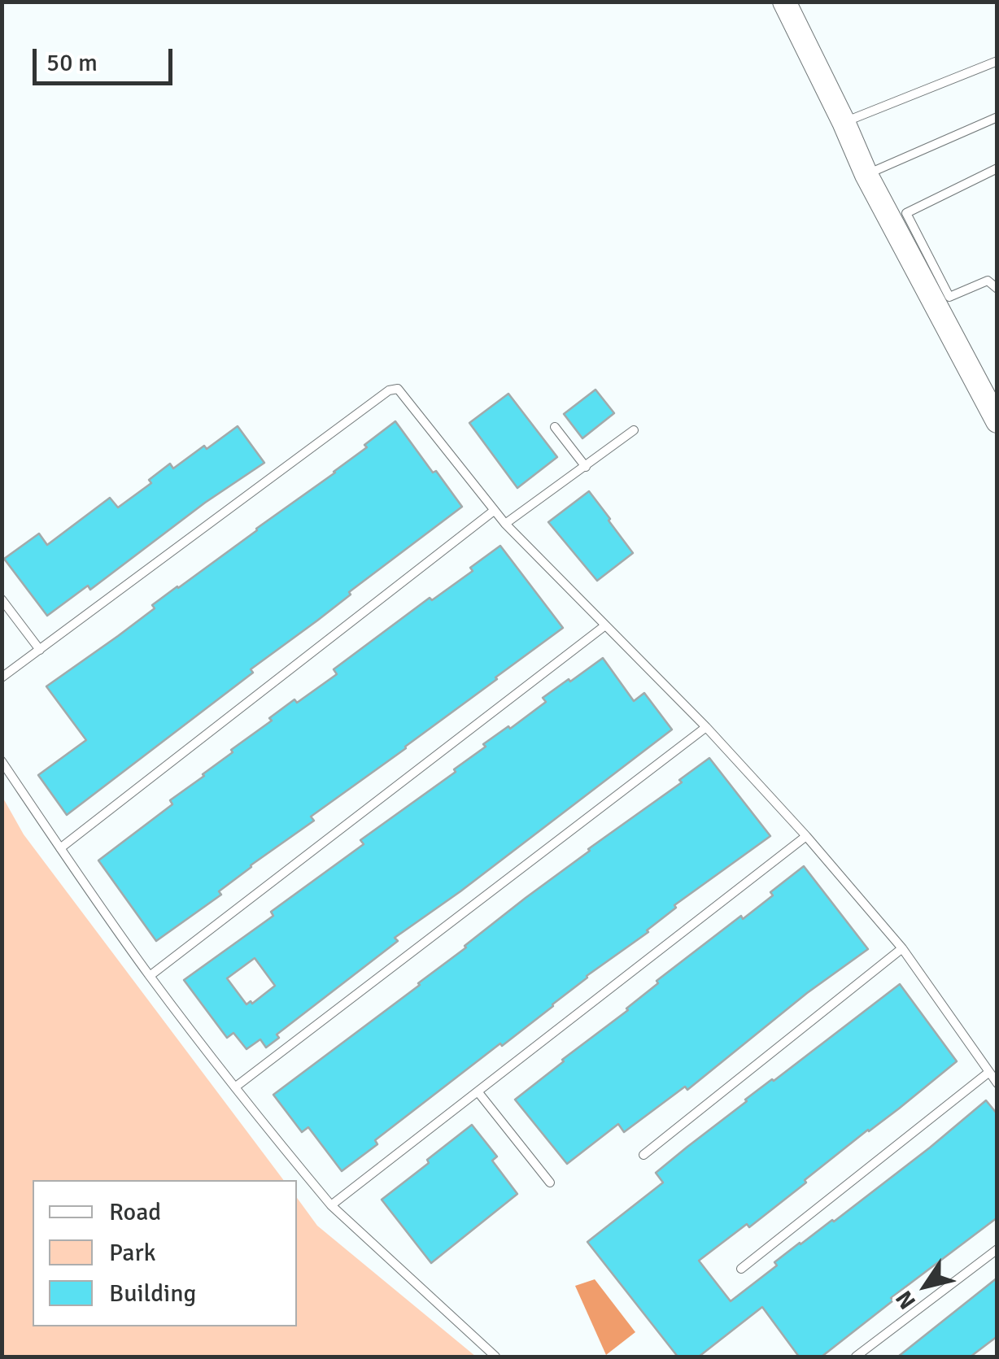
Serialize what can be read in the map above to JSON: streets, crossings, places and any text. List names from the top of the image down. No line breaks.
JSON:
{"legend":["Road","Park","Building"],"scale_bar":"50 m","north":"bottom left"}
